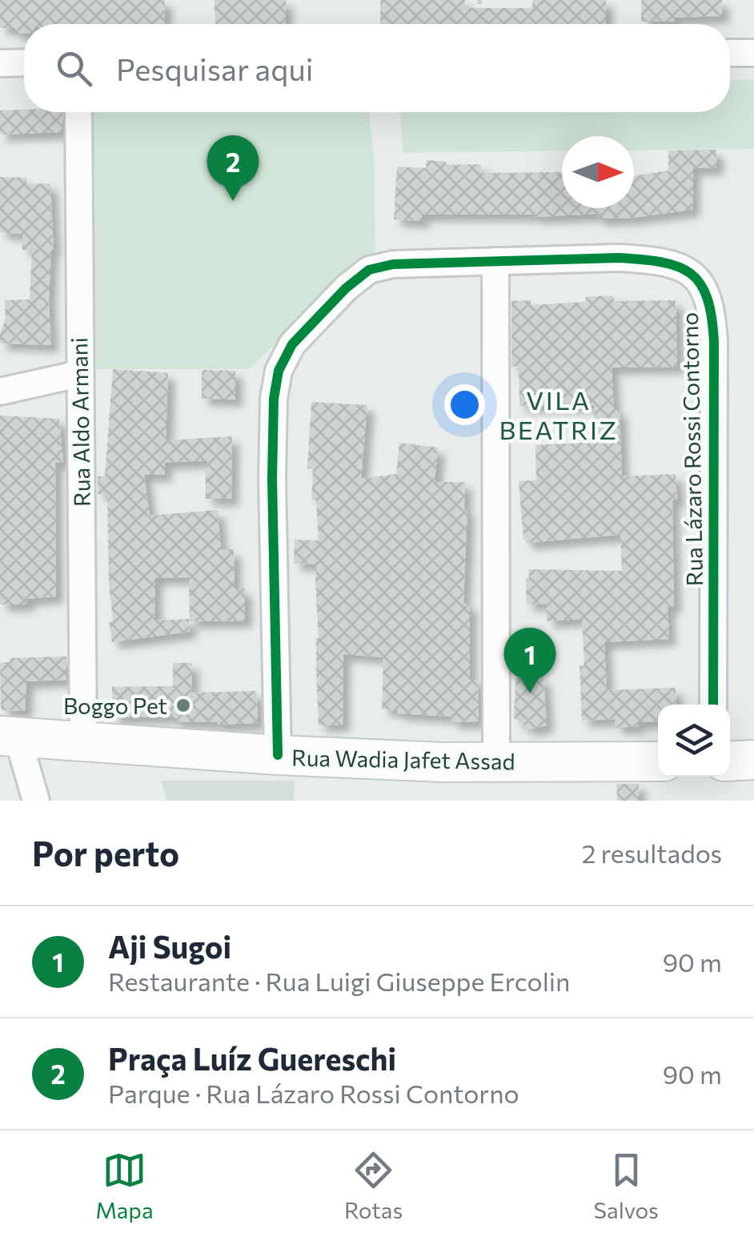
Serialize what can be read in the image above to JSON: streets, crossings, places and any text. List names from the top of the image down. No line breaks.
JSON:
{"streets":{"street":["Rua Aldo Armani","Rua Lázaro Rossi Contorno","Rua Wadia Jafet Assad"]},"crossings":[["Rua Aldo Armani","Rua Wadia Jafet Assad"],["Rua Lázaro Rossi Contorno","Rua Wadia Jafet Assad"]],"districts":["VILA BEATRIZ"],"places":["Boggo Pet"],"north":"right","page":{"search":"Pesquisar aqui","pins":["2","1"],"heading":["Por perto","2 resultados"],"list":[{"mark":"1","name":"Aji Sugoi","note":"Restaurante · Rua Luigi Giuseppe Ercolin","value":"90 m"},{"mark":"2","name":"Praça Luíz Guereschi","note":"Parque · Rua Lázaro Rossi Contorno","value":"90 m"}],"nav":["Mapa","Rotas","Salvos"]}}
